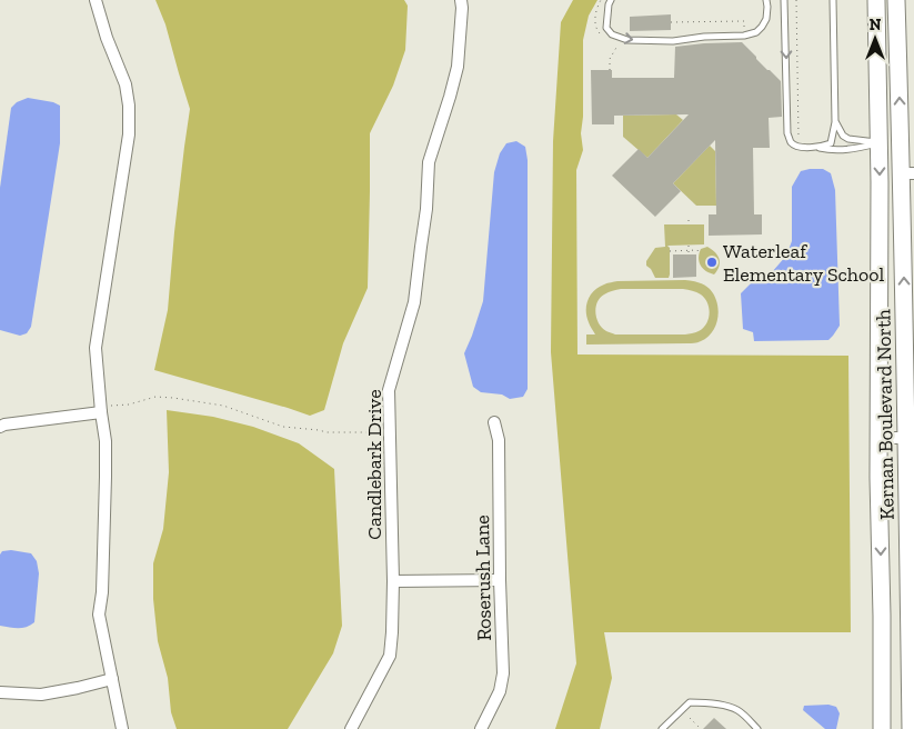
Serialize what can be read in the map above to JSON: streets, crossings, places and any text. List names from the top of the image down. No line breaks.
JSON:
{"streets":{"main road":["Kernan Boulevard North"],"street":["Candlebark Drive","Roserush Lane"]},"places":["Waterleaf Elementary School"],"north":"top"}
